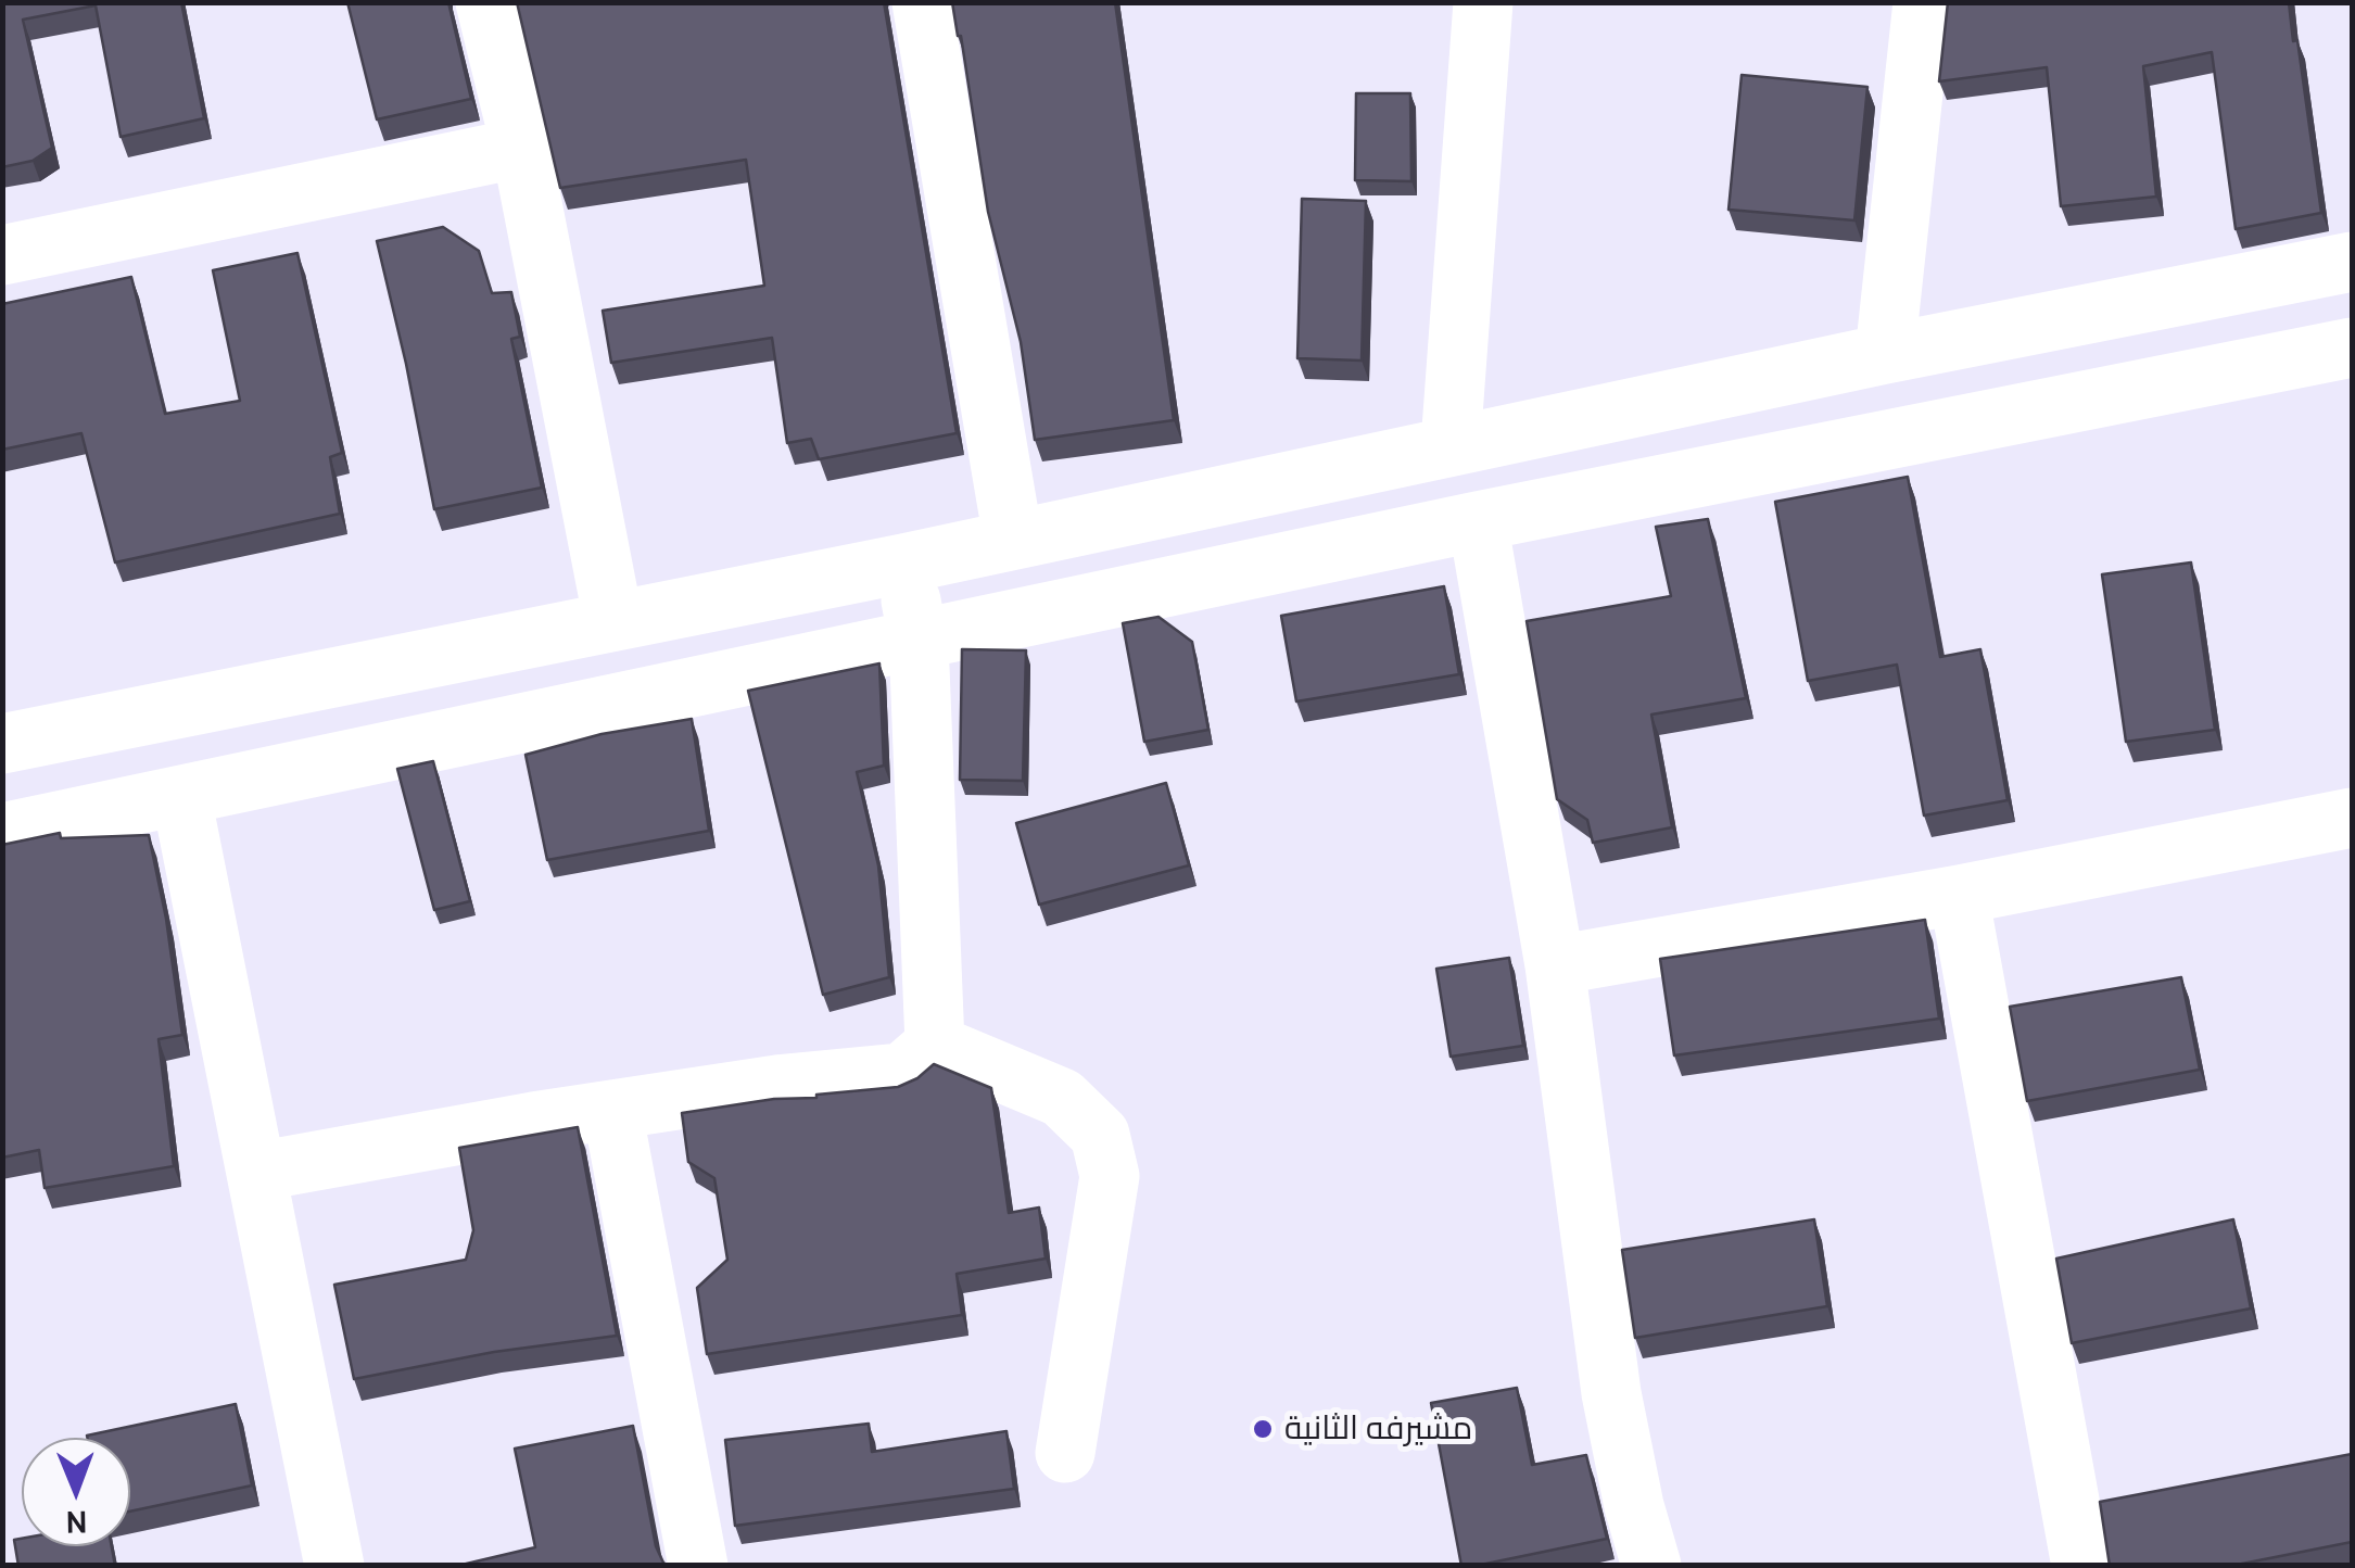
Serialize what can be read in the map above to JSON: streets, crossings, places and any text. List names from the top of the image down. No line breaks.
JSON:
{"places":["مشيرفه الثانية"],"north":"bottom"}
